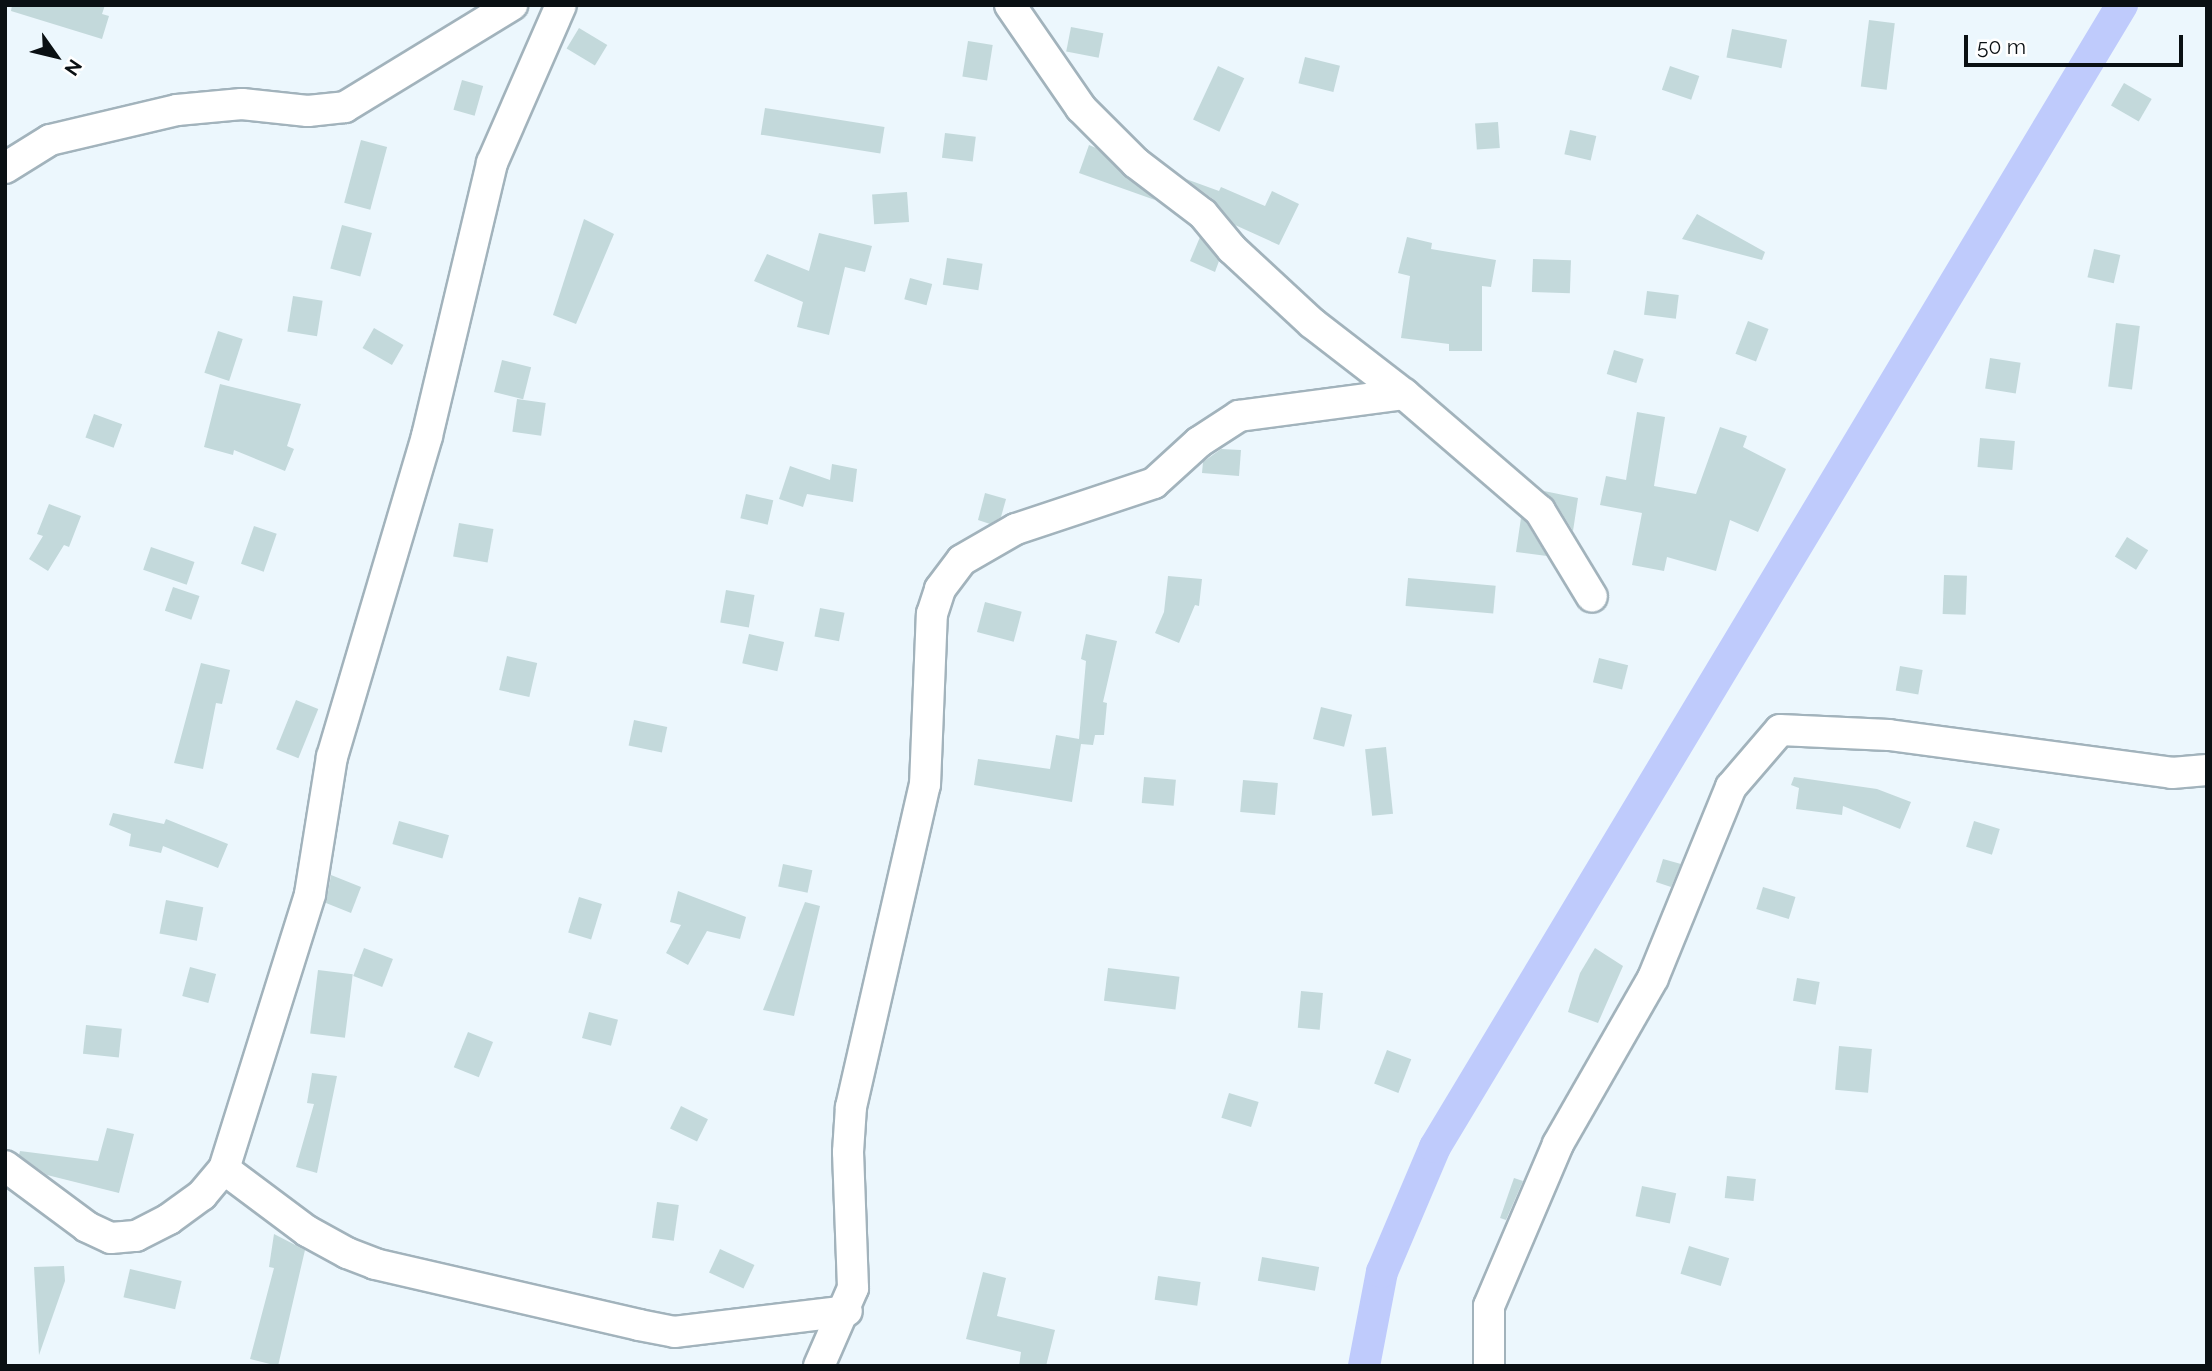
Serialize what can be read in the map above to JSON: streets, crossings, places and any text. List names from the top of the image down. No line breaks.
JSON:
{"scale_bar":"50 m","north":"bottom right"}
